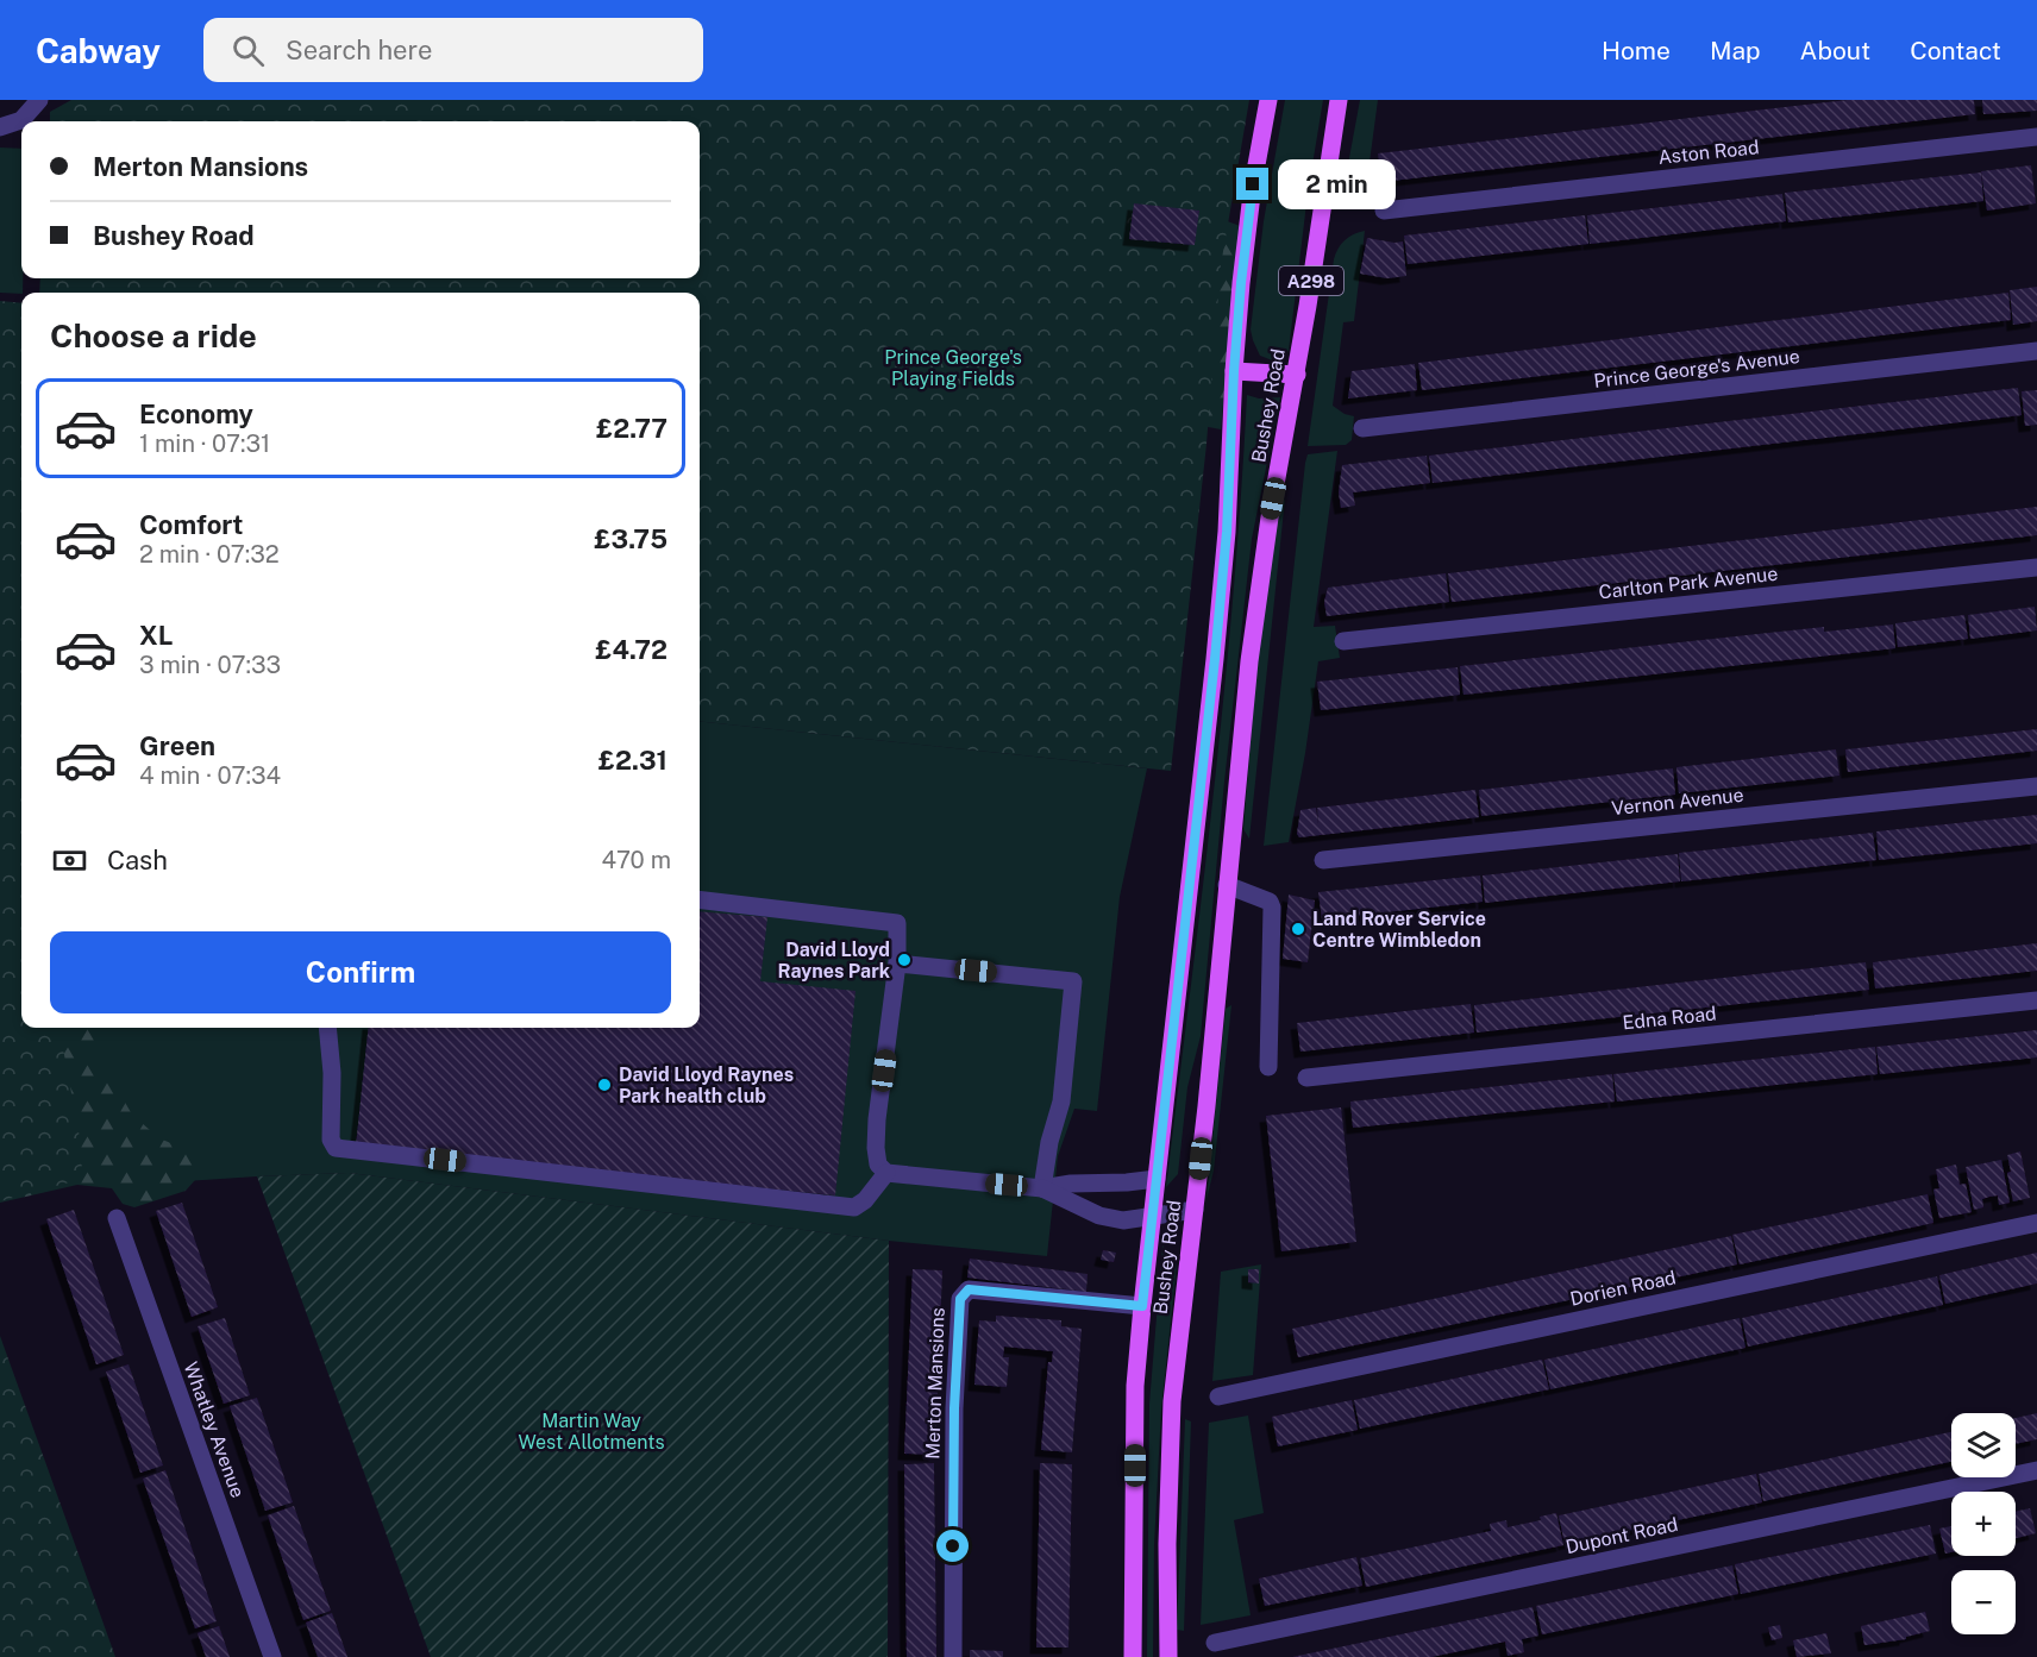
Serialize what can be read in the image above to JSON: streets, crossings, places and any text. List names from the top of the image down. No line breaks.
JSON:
{"streets":{"main road":["A298","Bushey Road"],"street":["Aston Road","Prince George's Avenue","Carlton Park Avenue","Vernon Avenue","Edna Road","Dorien Road","Merton Mansions","Whatley Avenue","Dupont Road"]},"crossings":[["Bushey Road","Merton Mansions"]],"parks":["Prince George's Playing Fields","Martin Way West Allotments"],"places":["Land Rover Service Centre Wimbledon","David Lloyd Raynes Park","David Lloyd Raynes Park health club"],"page":{"header":"Cabway","search":"Search here","nav":["Home","Map","About","Contact"],"banner":["Merton Mansions","Bushey Road"],"bubble":"2 min","heading":"Choose a ride","list":[{"name":"Economy","note":"1 min · 07:31","value":"£2.77"},{"name":"Comfort","note":"2 min · 07:32","value":"£3.75"},{"name":"XL","note":"3 min · 07:33","value":"£4.72"},{"name":"Green","note":"4 min · 07:34","value":"£2.31"}],"pay":["Cash","470 m"],"buttons":"Confirm","map_buttons":["+","−"]}}
